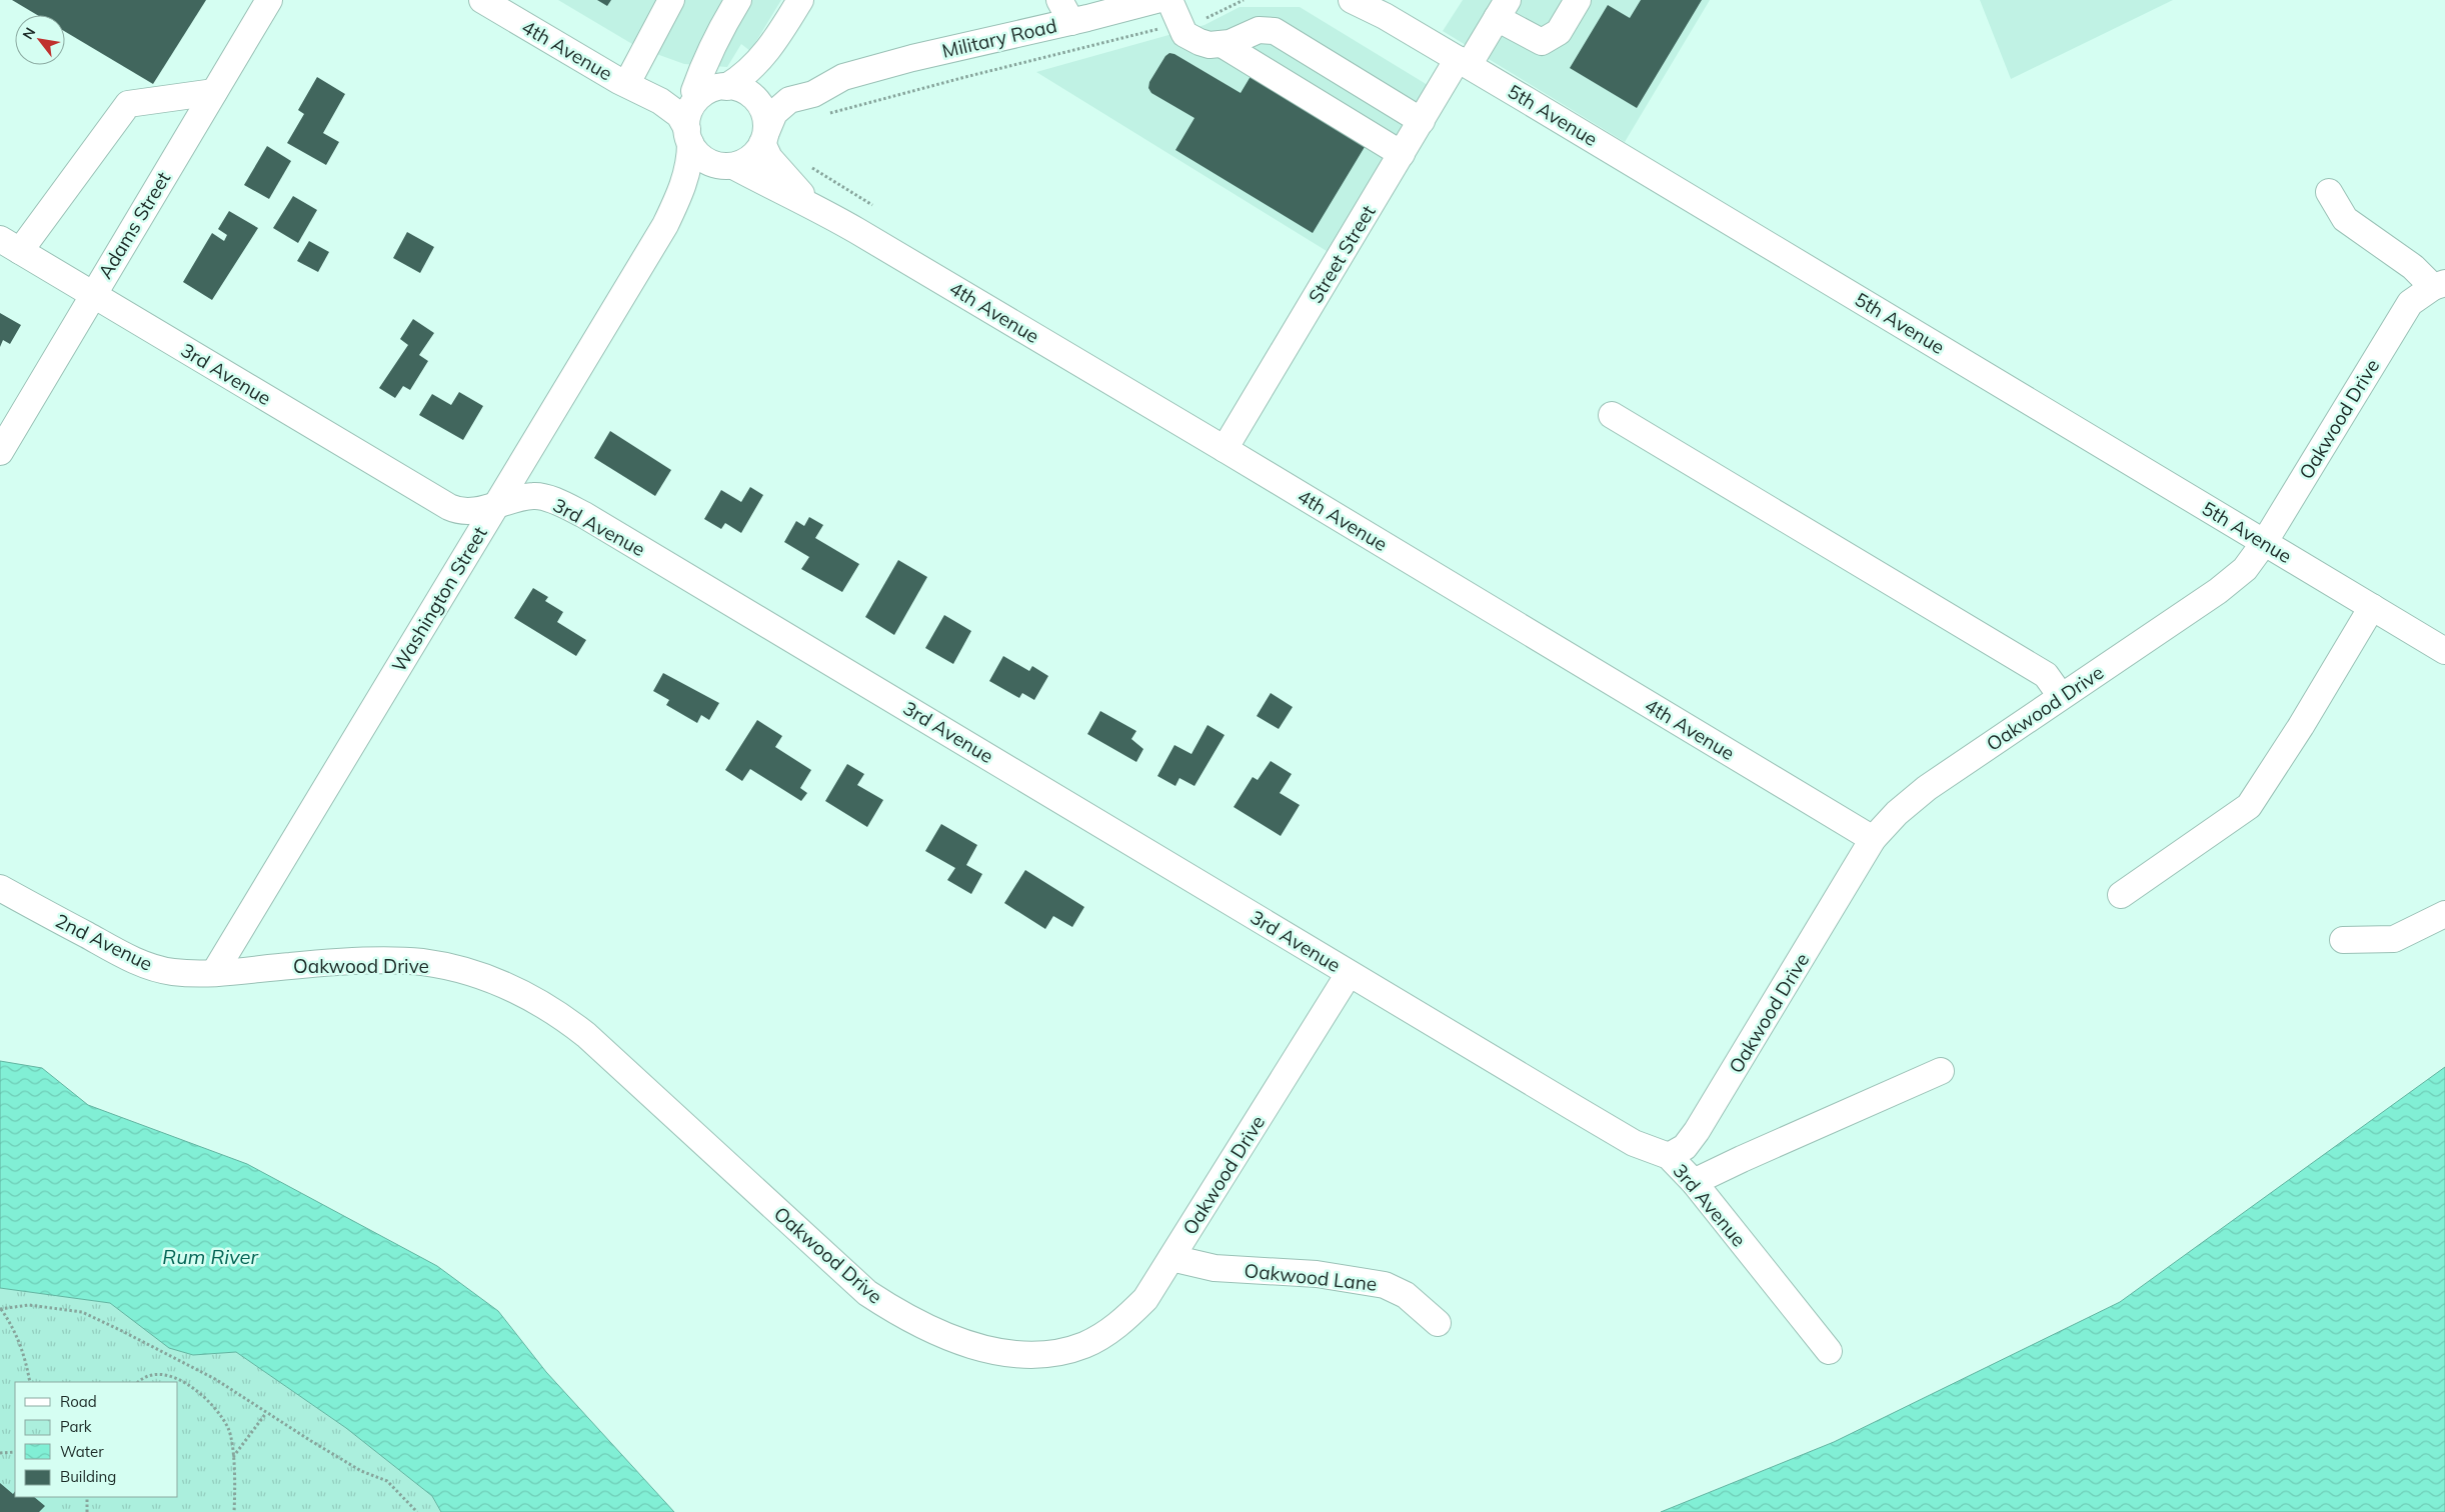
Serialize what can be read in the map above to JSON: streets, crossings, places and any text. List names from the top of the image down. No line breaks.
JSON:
{"streets":{"street":["Military Road","4th Avenue","5th Avenue","Adams Street","Street Street","3rd Avenue","Oakwood Drive","Washington Street","2nd Avenue","Oakwood Lane"]},"crossings":[["Military Road","4th Avenue"],["Military Road","Washington Street"],["4th Avenue","Street Street"],["4th Avenue","Oakwood Drive"],["4th Avenue","Washington Street"],["5th Avenue","Street Street"],["5th Avenue","Oakwood Drive"],["Adams Street","3rd Avenue"],["3rd Avenue","Oakwood Drive"],["3rd Avenue","Washington Street"],["Oakwood Drive","Washington Street"],["Oakwood Drive","2nd Avenue"],["Oakwood Drive","Oakwood Lane"],["Washington Street","2nd Avenue"]],"water":["Rum River"],"legend":["Road","Park","Water","Building"],"north":"top left"}
